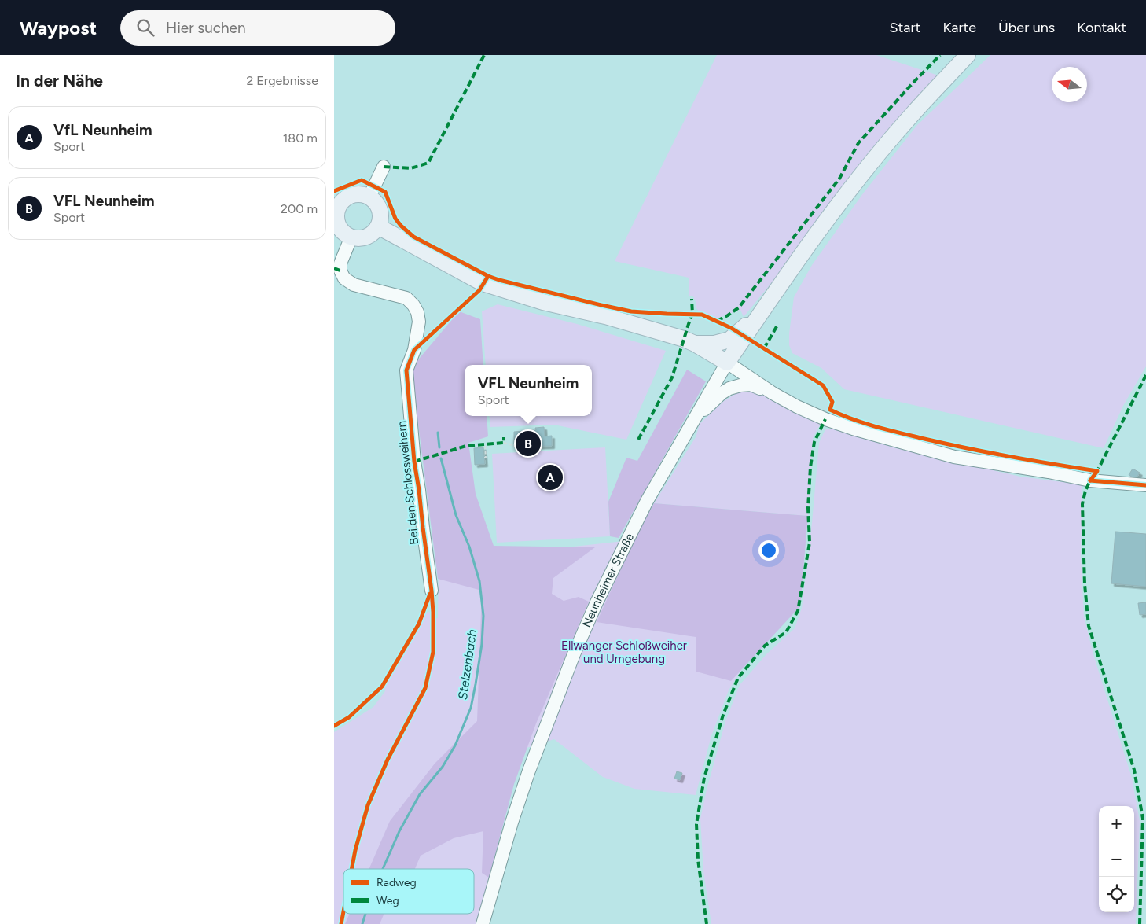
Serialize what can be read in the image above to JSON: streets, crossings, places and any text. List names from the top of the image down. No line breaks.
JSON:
{"streets":{"street":["Bei den Schlossweihern","Neunheimer Straße"]},"water":["Stelzenbach"],"parks":["Ellwanger Schloßweiher und Umgebung"],"legend":["Radweg","Weg"],"north":"left","page":{"header":"Waypost","search":"Hier suchen","nav":["Start","Karte","Über uns","Kontakt"],"heading":["In der Nähe","2 Ergebnisse"],"list":[{"mark":"A","name":"VfL Neunheim","note":"Sport","value":"180 m"},{"mark":"B","name":"VFL Neunheim","note":"Sport","value":"200 m"}],"popup":["VFL Neunheim","Sport"],"pins":["B","A"],"map_buttons":["+","−"]}}
